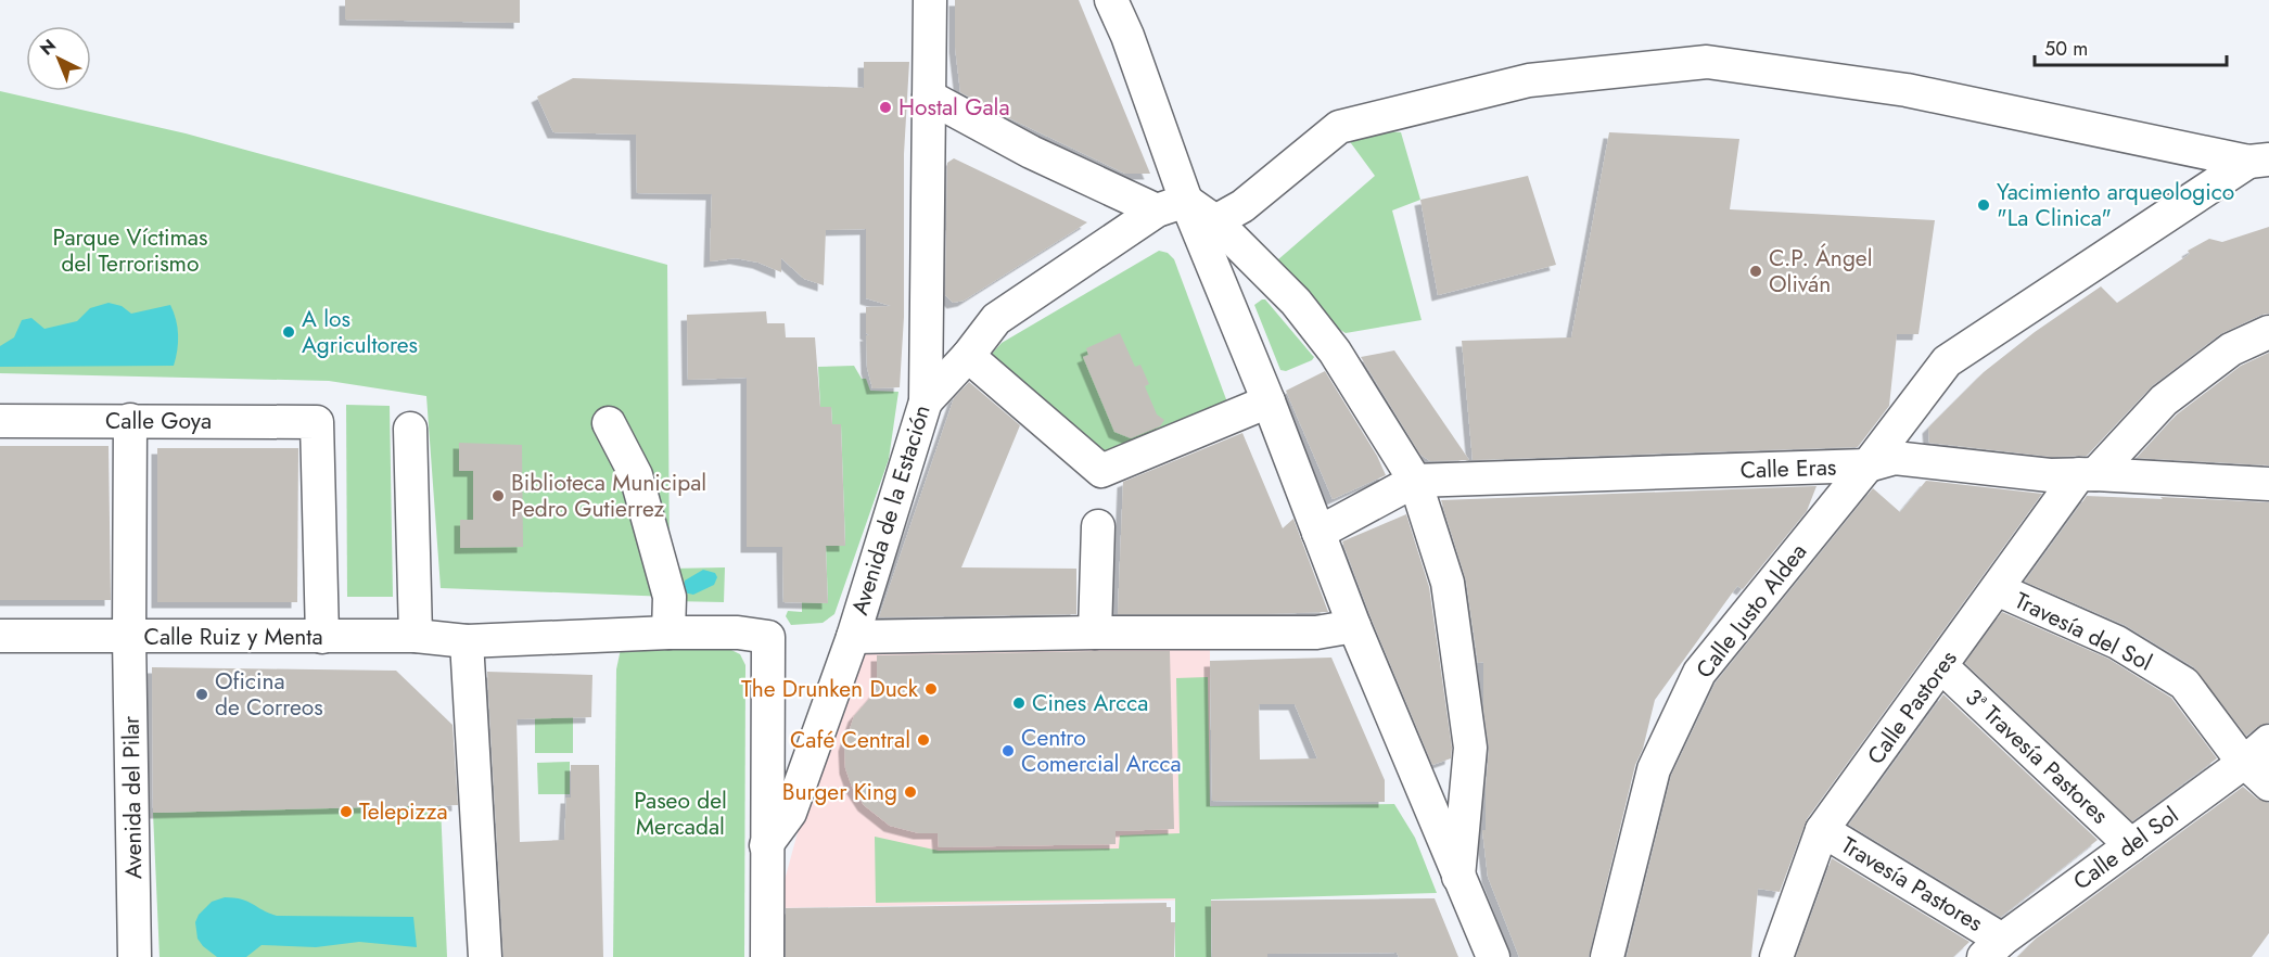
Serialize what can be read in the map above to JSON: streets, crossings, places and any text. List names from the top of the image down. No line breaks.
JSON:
{"streets":{"street":["Calle Goya","Calle Eras","Avenida de la Estación","Calle Justo Aldea","Travesía del Sol","Calle Ruiz y Menta","Calle Pastores","3ª Travesía Pastores","Avenida del Pilar","Calle del Sol","Travesía Pastores"]},"crossings":[["Calle Goya","Calle Ruiz y Menta"],["Calle Goya","Avenida del Pilar"],["Calle Eras","Calle Justo Aldea"],["Calle Eras","Calle Pastores"],["Avenida de la Estación","Calle Ruiz y Menta"],["Travesía del Sol","Calle Pastores"],["Travesía del Sol","Calle del Sol"],["Calle Ruiz y Menta","Avenida del Pilar"],["Calle Pastores","3ª Travesía Pastores"],["Calle Pastores","Travesía Pastores"],["3ª Travesía Pastores","Calle del Sol"],["Calle del Sol","Travesía Pastores"]],"parks":["Parque Víctimas del Terrorismo","Paseo del Mercadal"],"places":["Hostal Gala","Yacimiento arqueologico \"La Clinica\"","C.P. Ángel Oliván","A los Agricultores","Biblioteca Municipal Pedro Gutierrez","The Drunken Duck","Oficina de Correos","Cines Arcca","Café Central","Centro Comercial Arcca","Burger King","Telepizza"],"scale_bar":"50 m","north":"top left"}
